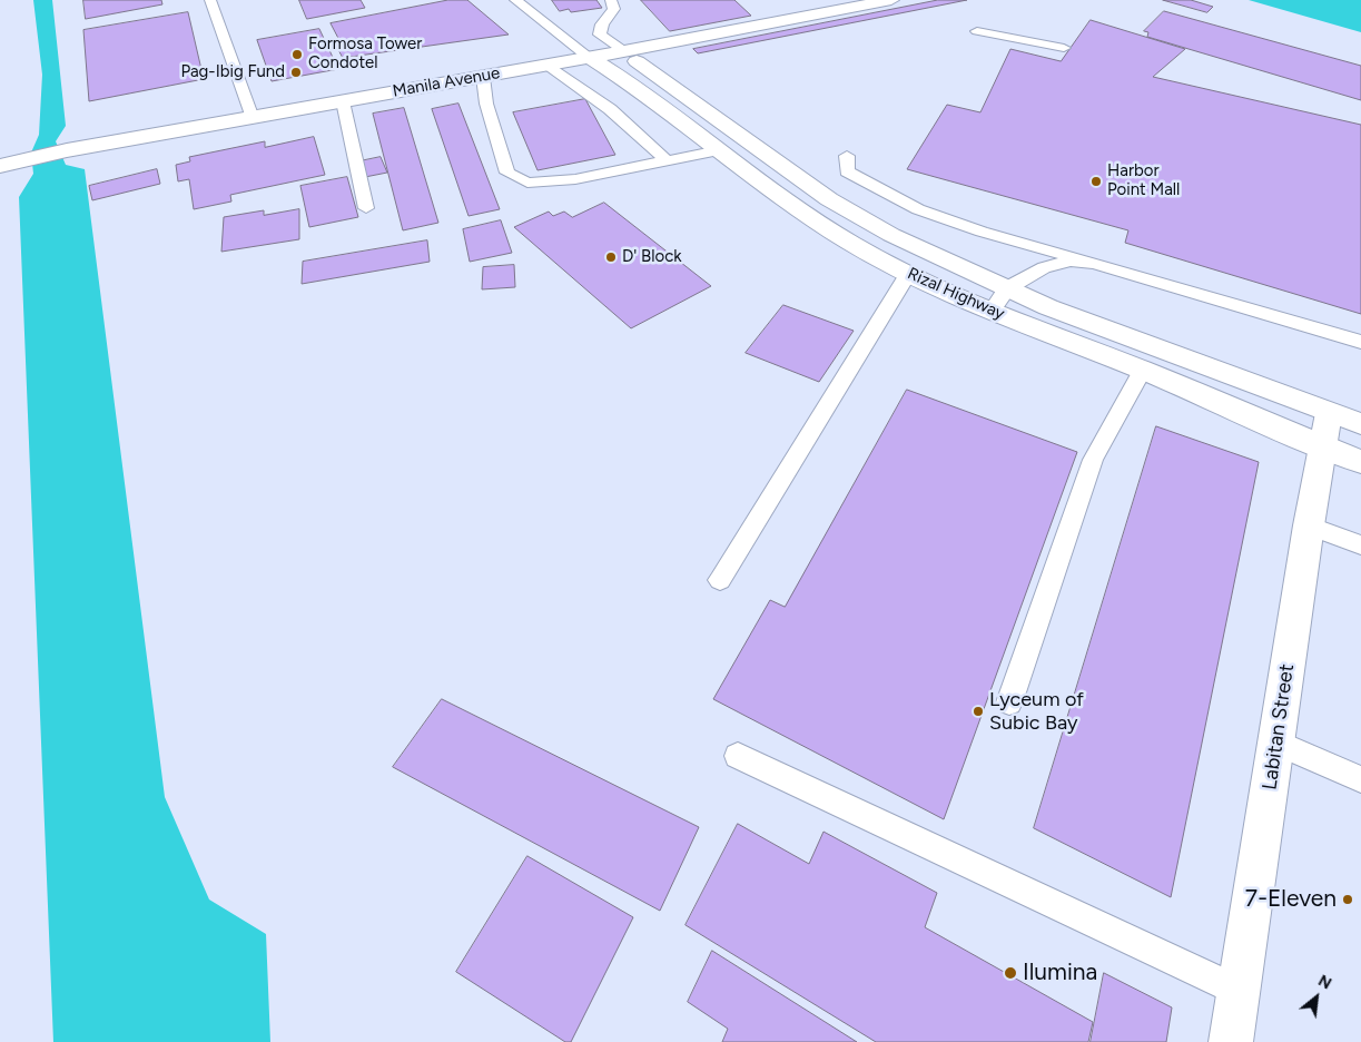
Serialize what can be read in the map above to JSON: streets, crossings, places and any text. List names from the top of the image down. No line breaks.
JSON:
{"streets":{"main road":["Manila Avenue","Rizal Highway","Labitan Street"]},"crossings":[["Manila Avenue","Rizal Highway"],["Rizal Highway","Labitan Street"]],"places":["Formosa Tower Condotel","Pag-Ibig Fund","Harbor Point Mall","D' Block","Lyceum of Subic Bay","7-Eleven","Ilumina"],"north":"top right"}
